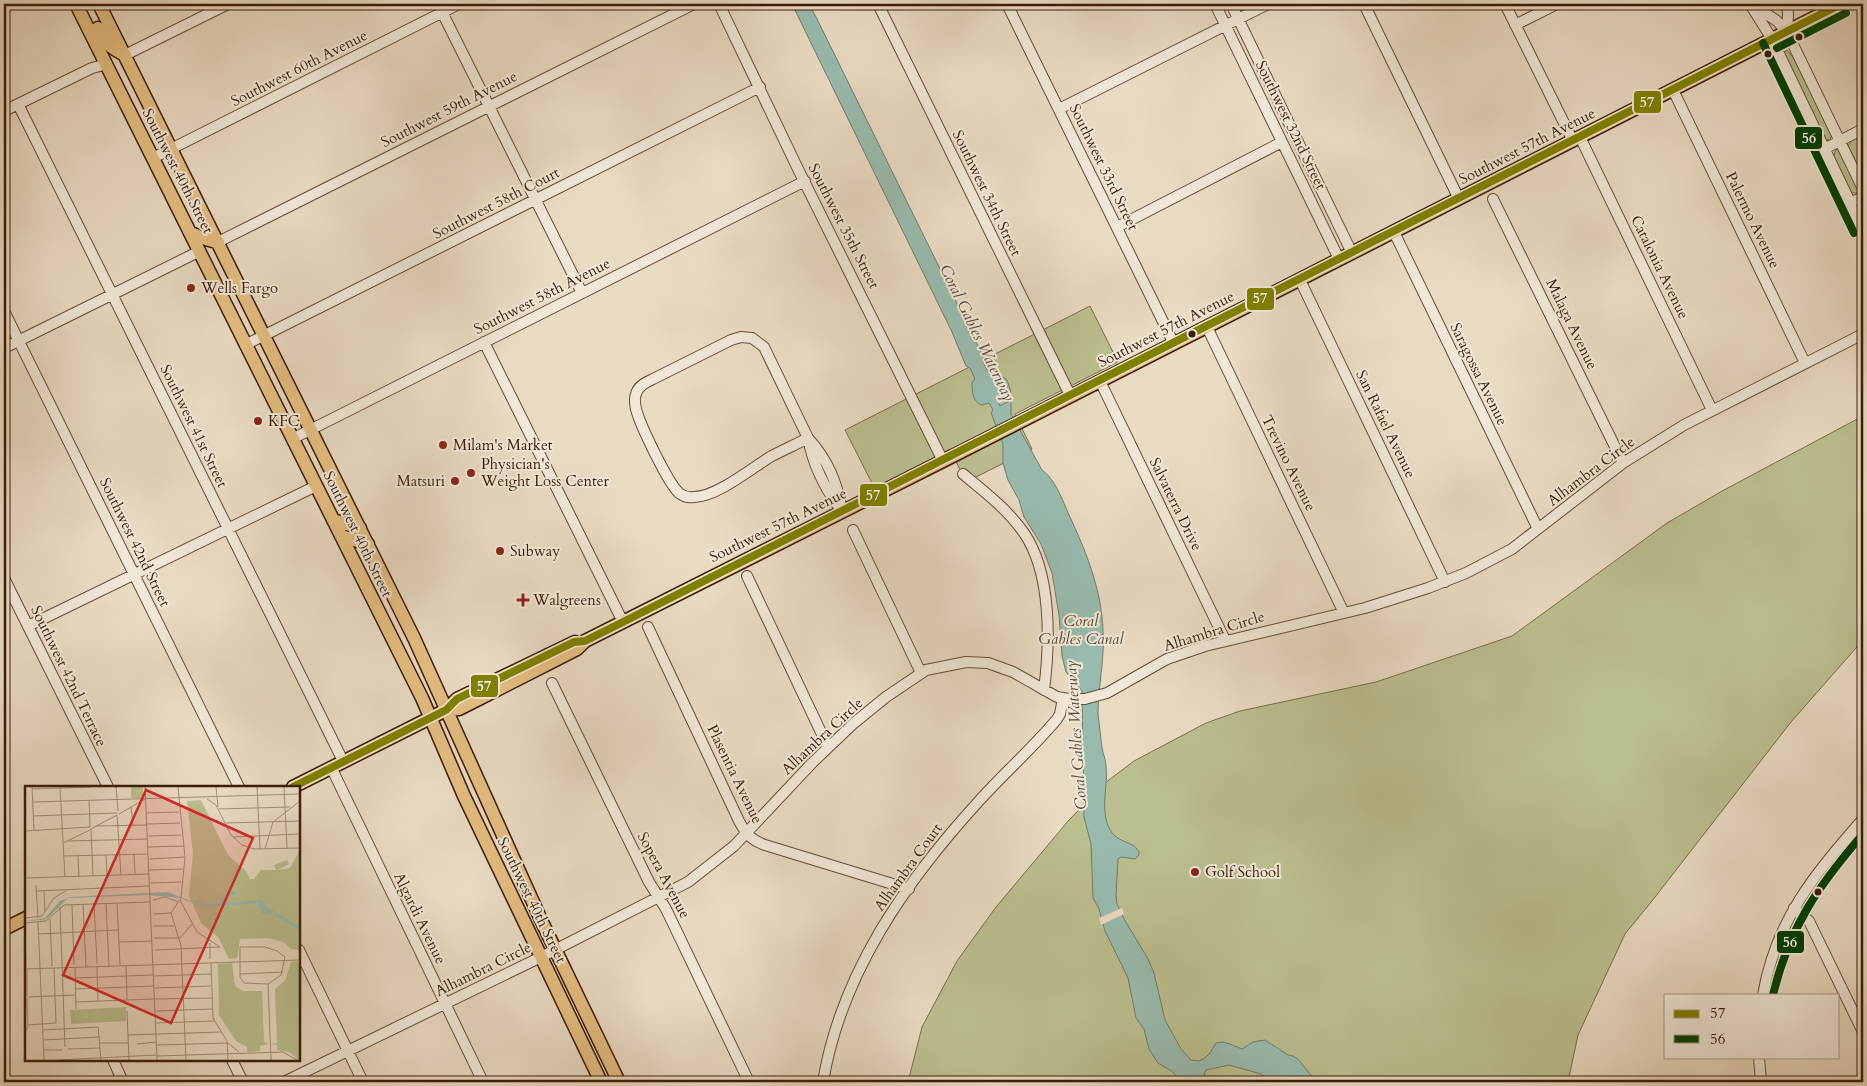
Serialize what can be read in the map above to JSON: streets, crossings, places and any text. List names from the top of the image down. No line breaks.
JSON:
{"streets":{"main road":["Southwest 57th Avenue","Southwest 40th Street"],"street":["Southwest 60th Avenue","Southwest 59th Avenue","Southwest 32nd Street","Southwest 33rd Street","Southwest 34th Street","Southwest 58th Court","Palermo Avenue","Southwest 35th Street","Catalonia Avenue","Southwest 58th Avenue","Malaga Avenue","Saragossa Avenue","San Rafael Avenue","Southwest 41st Street","Trevino Avenue","Alhambra Circle","Salvaterra Drive","Southwest 42nd Street","Southwest 42nd Terrace","Plasentia Avenue","Alhambra Court","Sopera Avenue","Algardi Avenue"]},"crossings":[["Southwest 60th Avenue","Southwest 40th Street"],["Southwest 59th Avenue","Southwest 40th Street"],["Southwest 32nd Street","Southwest 57th Avenue"],["Southwest 57th Avenue","Southwest 33rd Street"],["Southwest 57th Avenue","Southwest 40th Street"],["Southwest 57th Avenue","Southwest 34th Street"],["Southwest 57th Avenue","Palermo Avenue"],["Southwest 57th Avenue","Southwest 35th Street"],["Southwest 57th Avenue","Catalonia Avenue"],["Southwest 57th Avenue","Saragossa Avenue"],["Southwest 57th Avenue","San Rafael Avenue"],["Southwest 57th Avenue","Southwest 41st Street"],["Southwest 57th Avenue","Trevino Avenue"],["Southwest 57th Avenue","Salvaterra Drive"],["Southwest 57th Avenue","Algardi Avenue"],["Southwest 40th Street","Southwest 58th Court"],["Southwest 40th Street","Southwest 58th Avenue"],["Southwest 40th Street","Alhambra Circle"],["Southwest 58th Court","Southwest 35th Street"],["Palermo Avenue","Alhambra Circle"],["Southwest 35th Street","Southwest 58th Avenue"],["Catalonia Avenue","Alhambra Circle"],["Malaga Avenue","Alhambra Circle"],["Saragossa Avenue","Alhambra Circle"],["San Rafael Avenue","Alhambra Circle"],["Trevino Avenue","Alhambra Circle"],["Alhambra Circle","Salvaterra Drive"],["Alhambra Circle","Plasentia Avenue"],["Alhambra Circle","Alhambra Court"],["Alhambra Circle","Sopera Avenue"],["Alhambra Circle","Algardi Avenue"],["Plasentia Avenue","Alhambra Court"]],"water":["Coral Gables Waterway","Coral Gables Canal"],"places":{"other":["Wells Fargo","KFC","Milam's Market","Physician's Weight Loss Center","Matsuri","Subway","Golf School"],"health":["Walgreens"]},"lines":["transit line 57","transit line 56"],"legend":["57","56"]}
